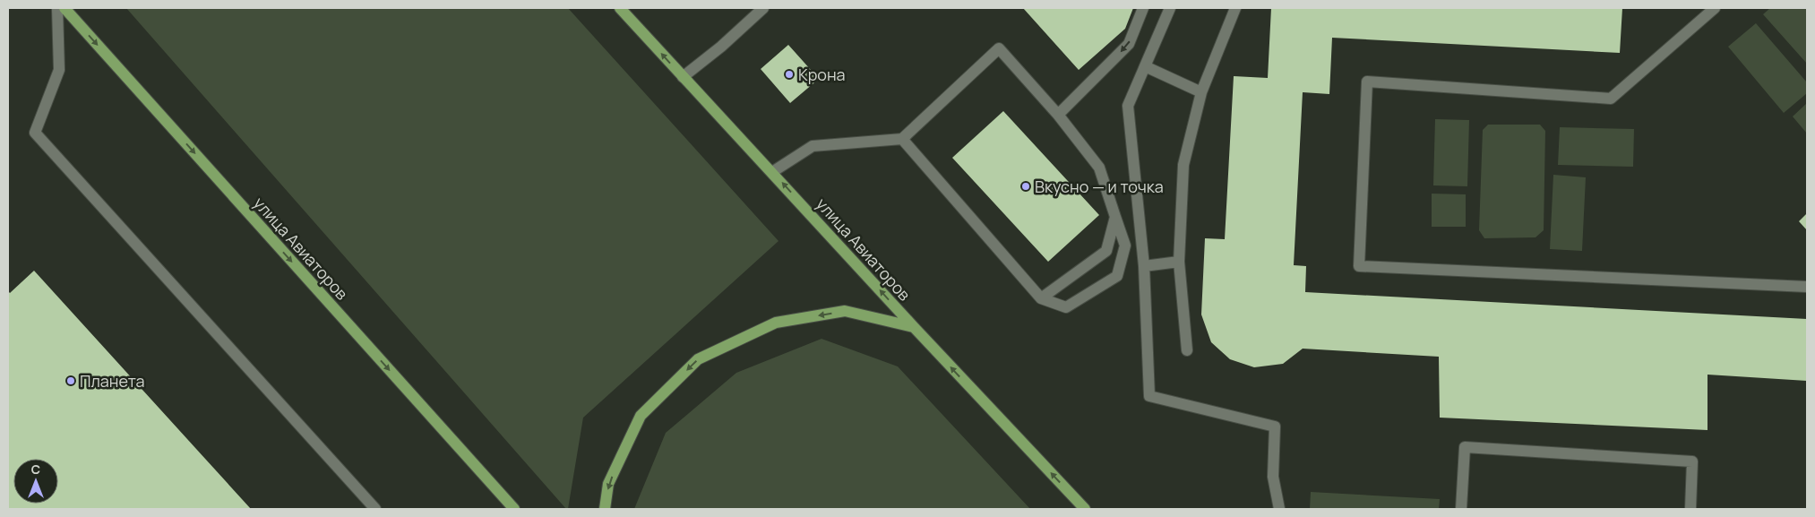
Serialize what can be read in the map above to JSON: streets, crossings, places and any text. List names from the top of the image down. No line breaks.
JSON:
{"streets":{"main road":["улица Авиаторов"]},"places":["Крона","Вкусно — и точка","Планета"],"north":"top"}
